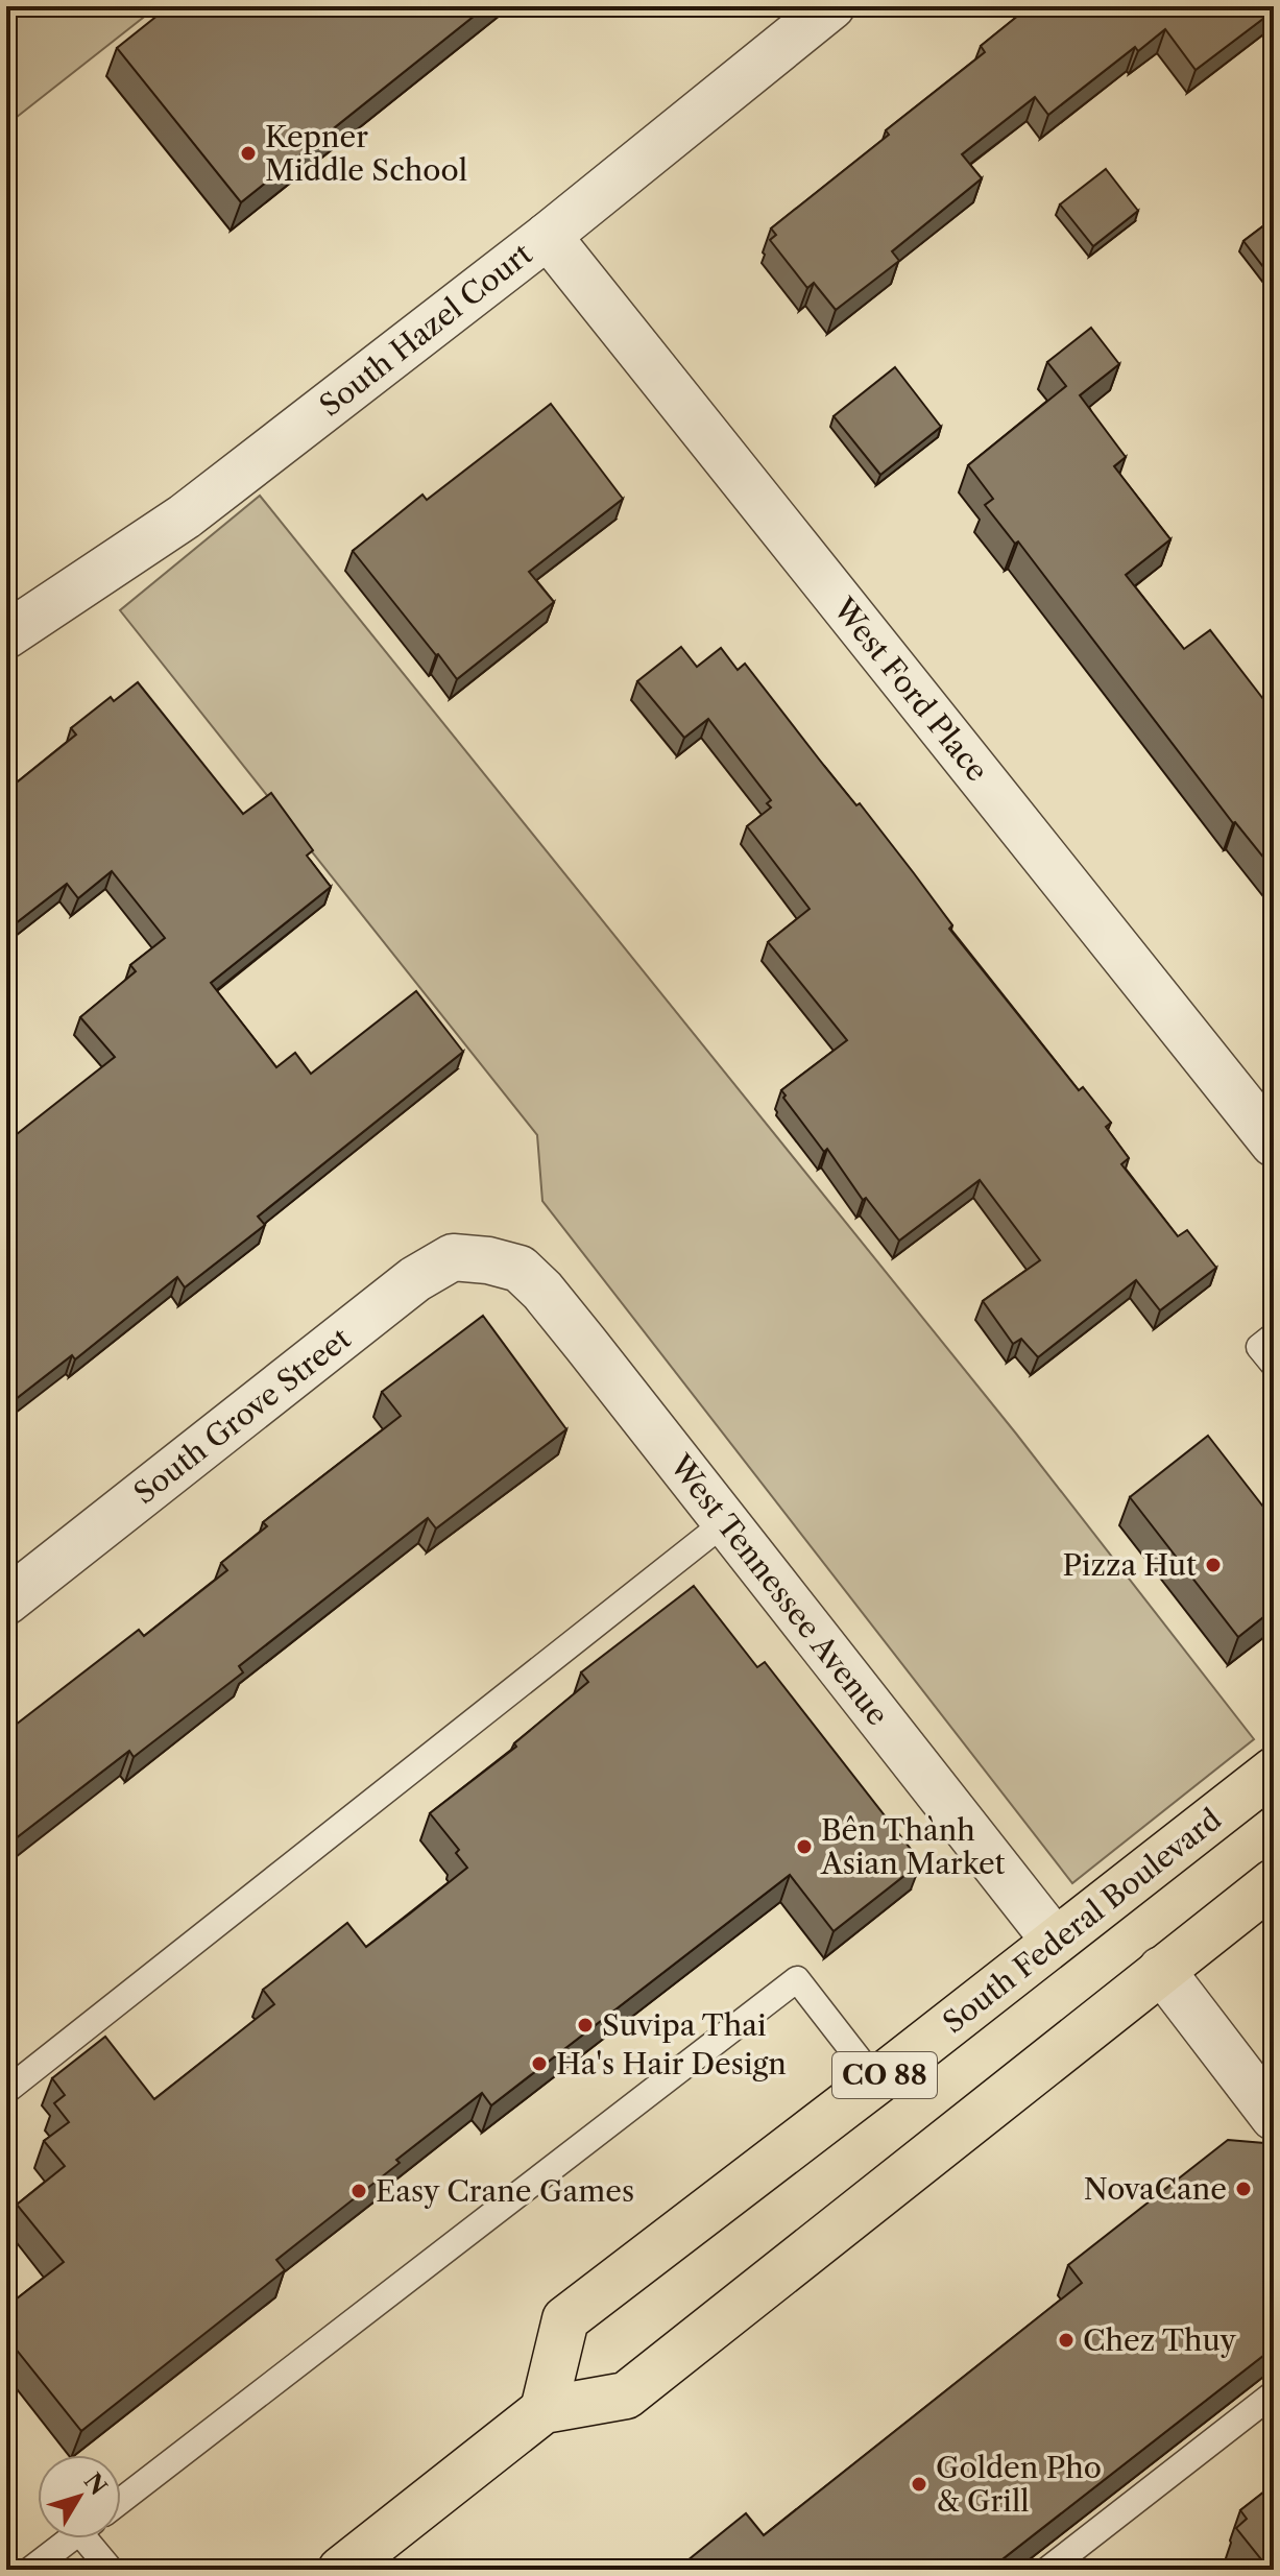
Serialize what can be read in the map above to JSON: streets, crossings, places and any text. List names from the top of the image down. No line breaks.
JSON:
{"streets":{"main road":["South Federal Boulevard","CO 88"],"street":["South Hazel Court","West Ford Place","South Grove Street","West Tennessee Avenue"]},"crossings":[["South Hazel Court","West Ford Place"],["South Grove Street","West Tennessee Avenue"],["West Tennessee Avenue","South Federal Boulevard"],["South Federal Boulevard","CO 88"]],"places":["Kepner Middle School","Pizza Hut","Bên Thành Asian Market","Suvipa Thai","Ha's Hair Design","NovaCane","Easy Crane Games","Chez Thuy","Golden Pho & Grill"],"north":"top right"}
